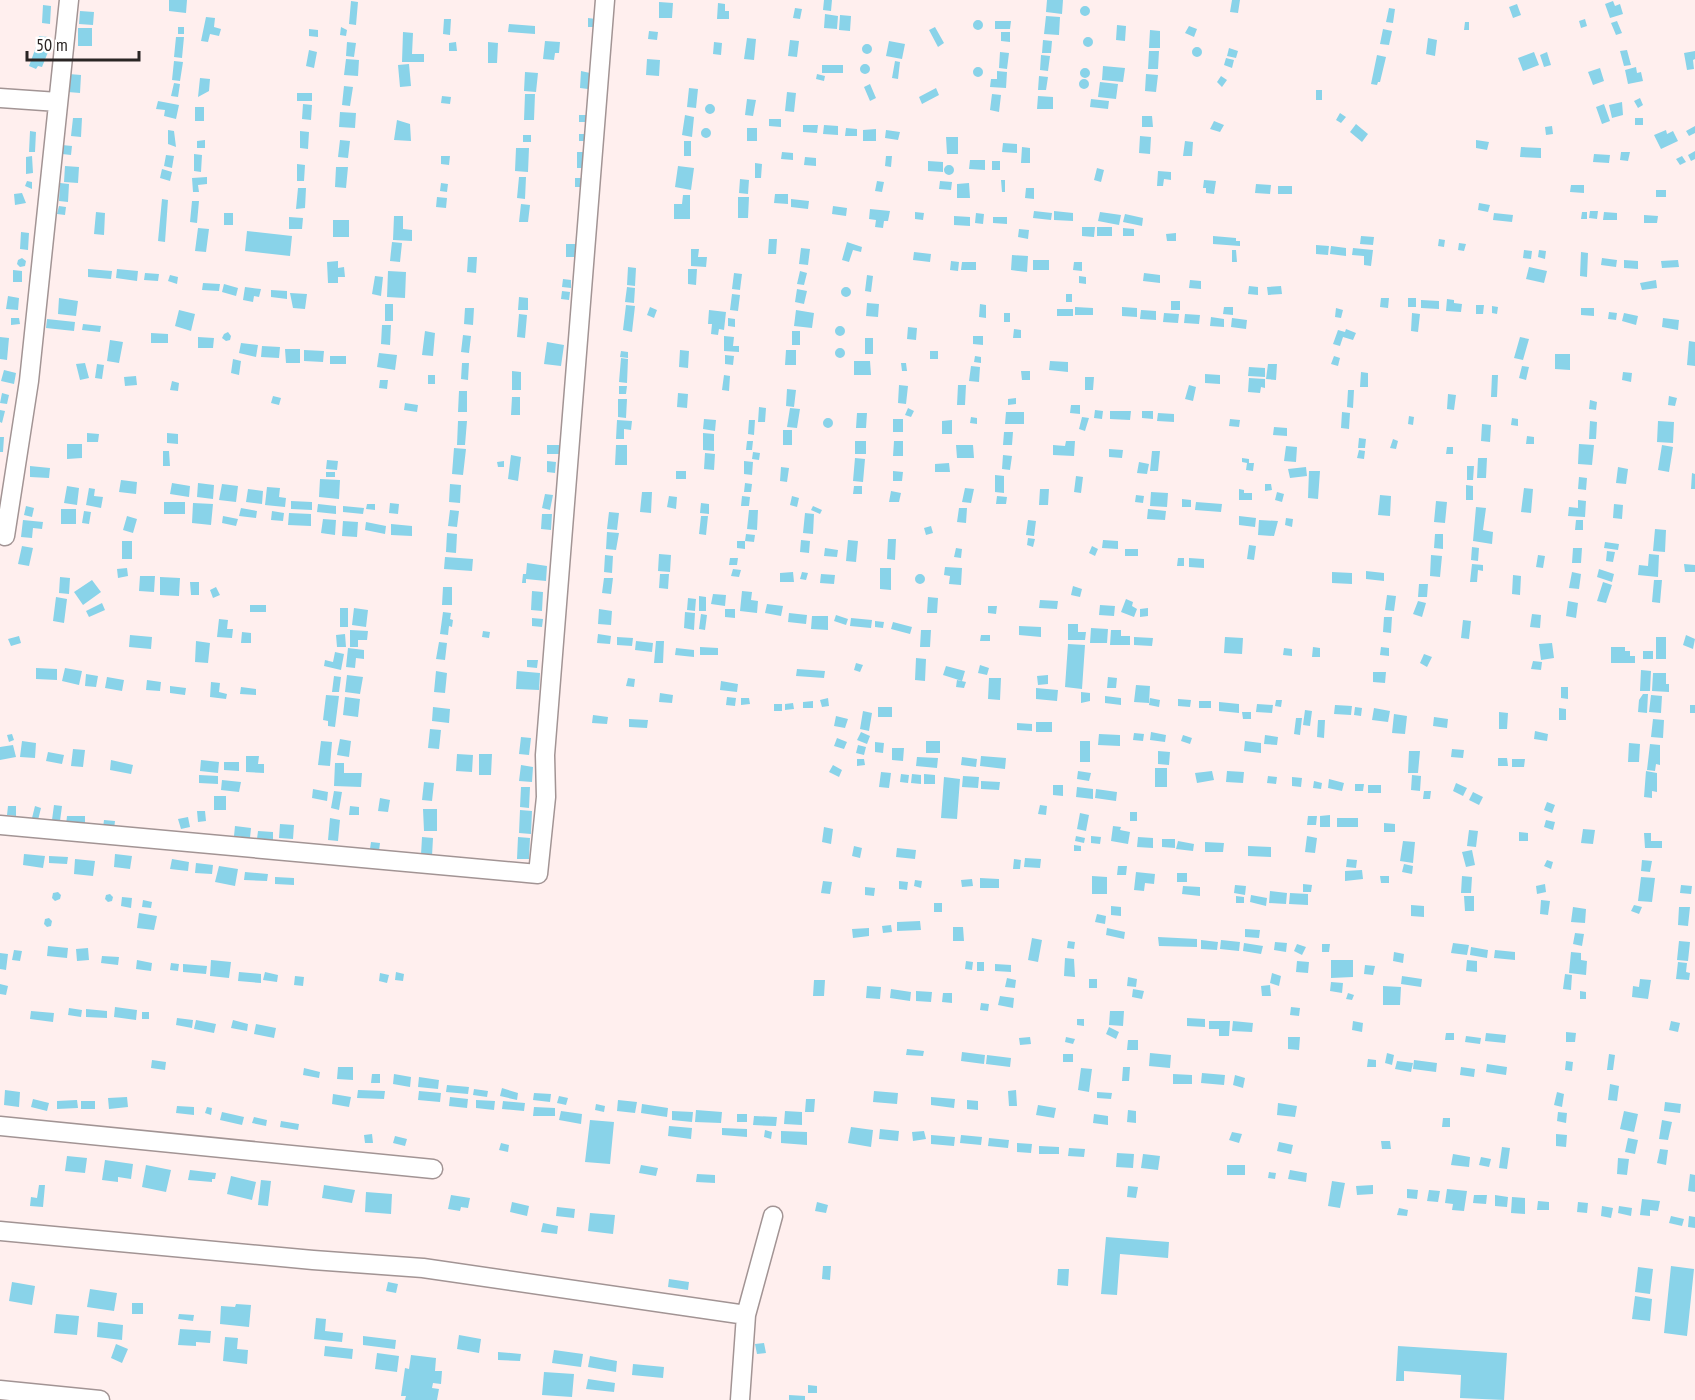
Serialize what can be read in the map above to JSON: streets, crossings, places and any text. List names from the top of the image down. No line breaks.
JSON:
{"scale_bar":"50 m"}
